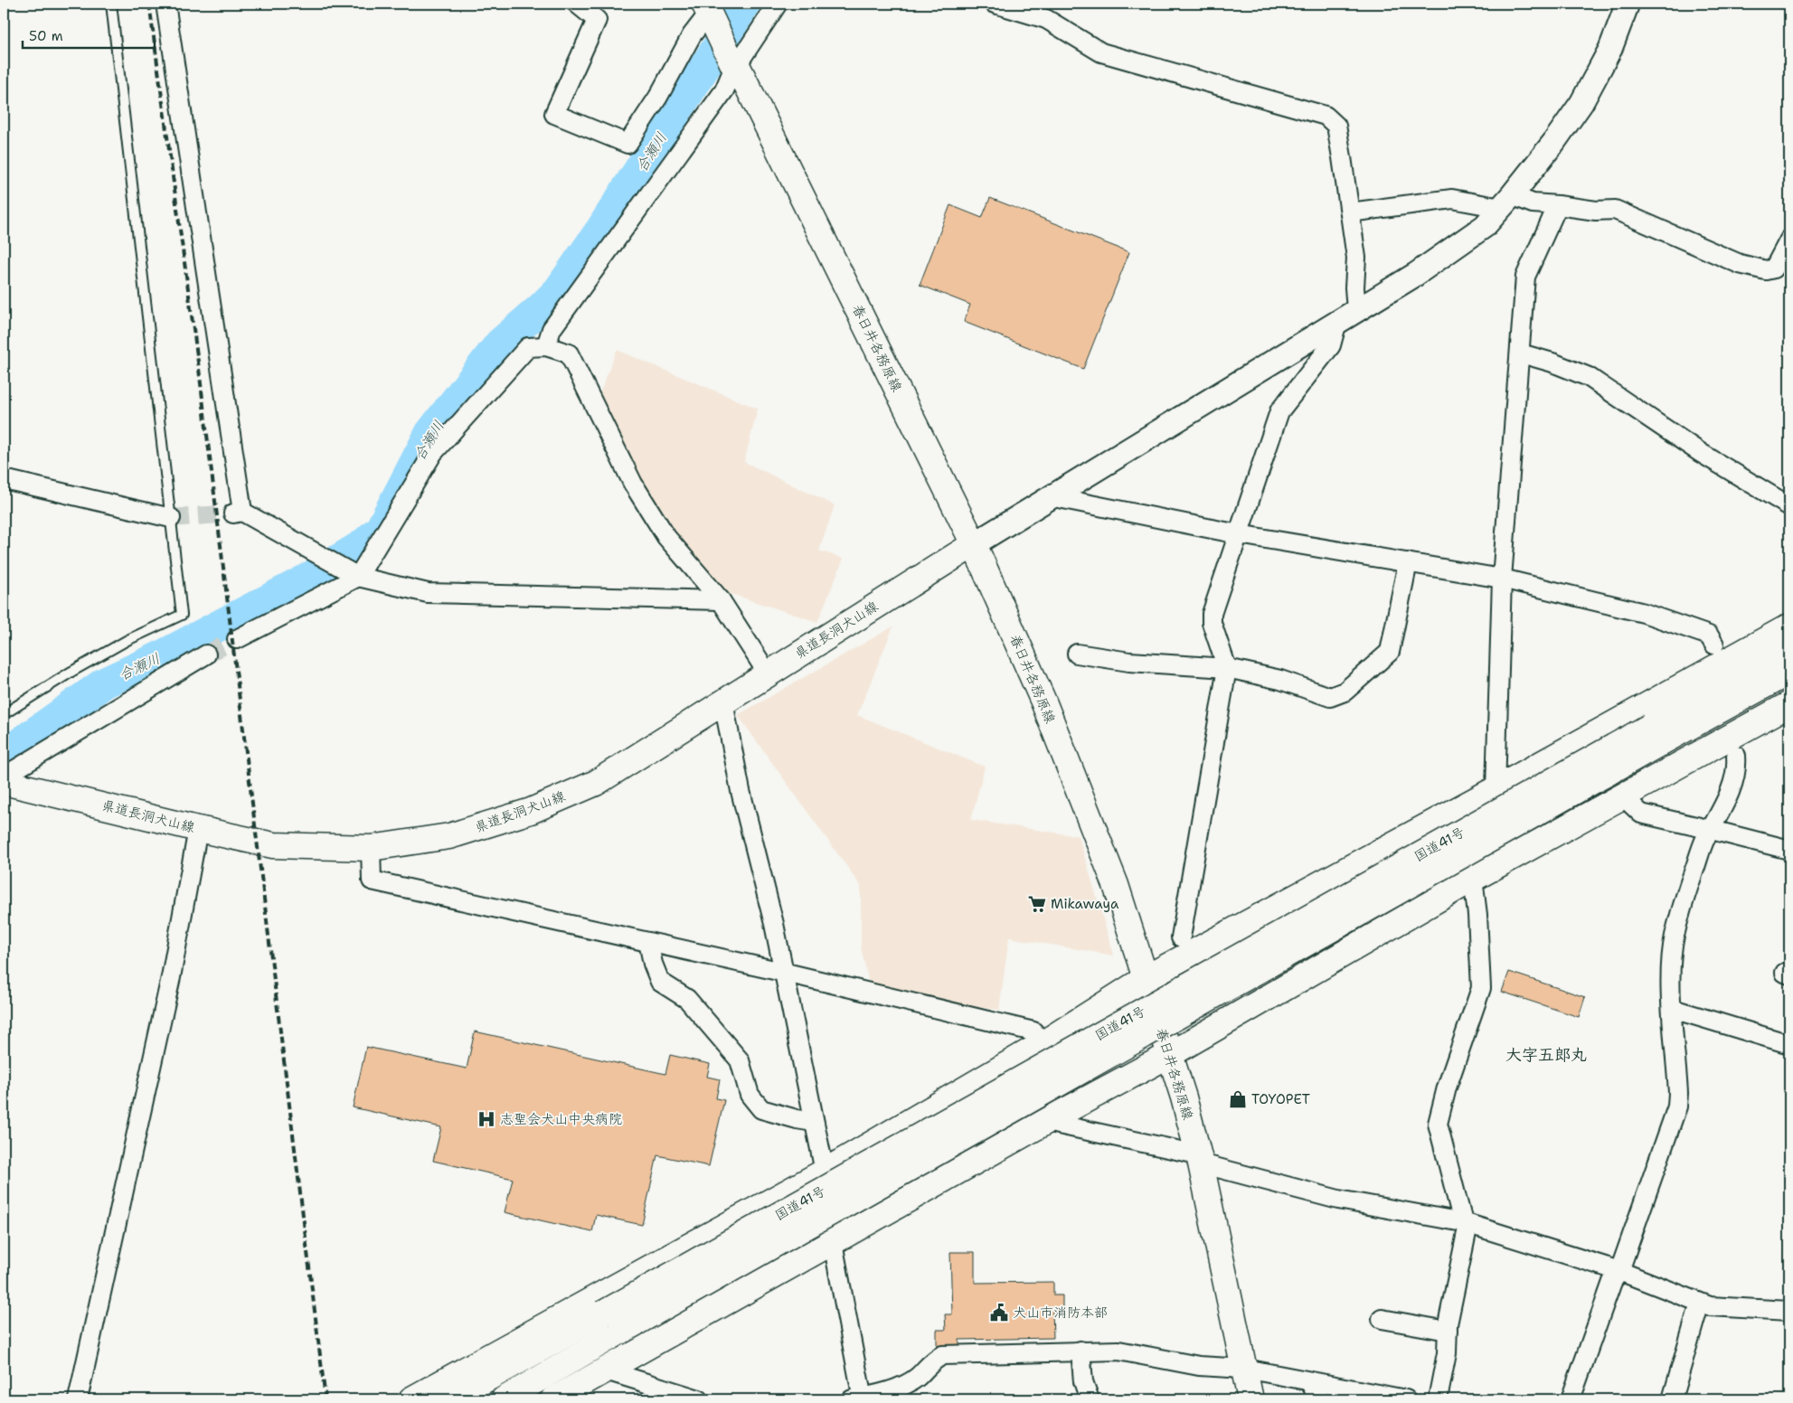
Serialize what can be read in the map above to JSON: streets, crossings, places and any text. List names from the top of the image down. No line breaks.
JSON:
{"streets":{"main road":["春日井各務原線","県道長洞犬山線","国道41号"]},"crossings":[["春日井各務原線","県道長洞犬山線"]],"districts":["大字五郎丸"],"water":["合瀬川"],"places":{"supermarket":["Mikawaya"],"shop":["TOYOPET"],"hospital":["志聖会犬山中央病院"],"public building":["犬山市消防本部"]},"scale_bar":"50 m"}
